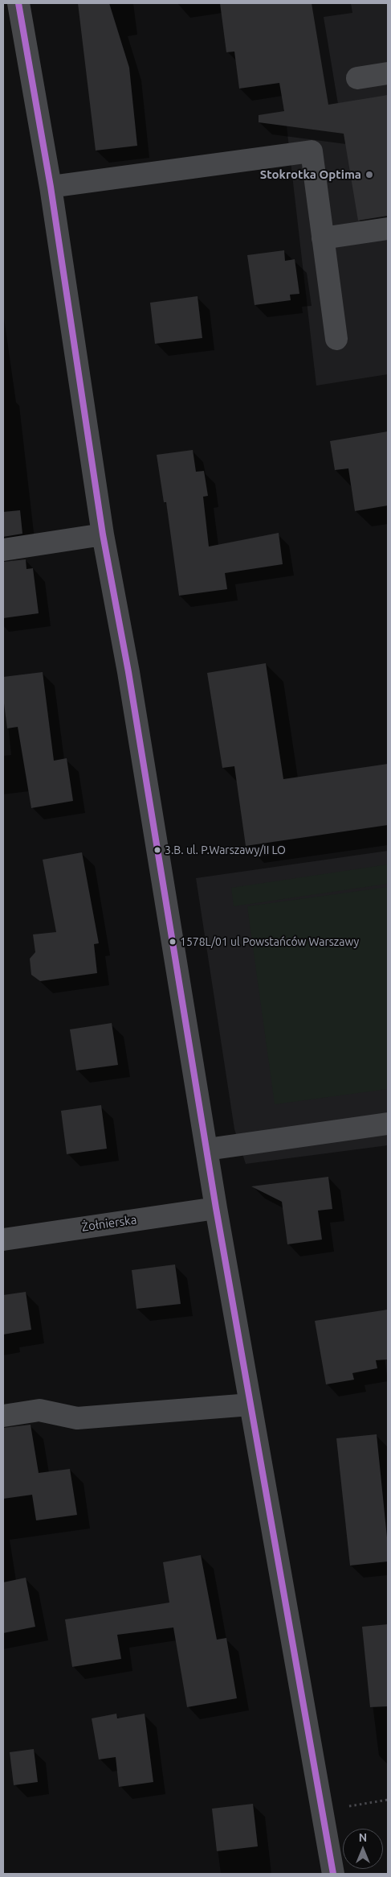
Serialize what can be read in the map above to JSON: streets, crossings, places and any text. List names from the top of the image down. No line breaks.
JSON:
{"streets":{"street":["Żołnierska"]},"places":["Stokrotka Optima","3.B. ul. P.Warszawy/II LO","1578L/01 ul Powstańców Warszawy"],"north":"top"}
